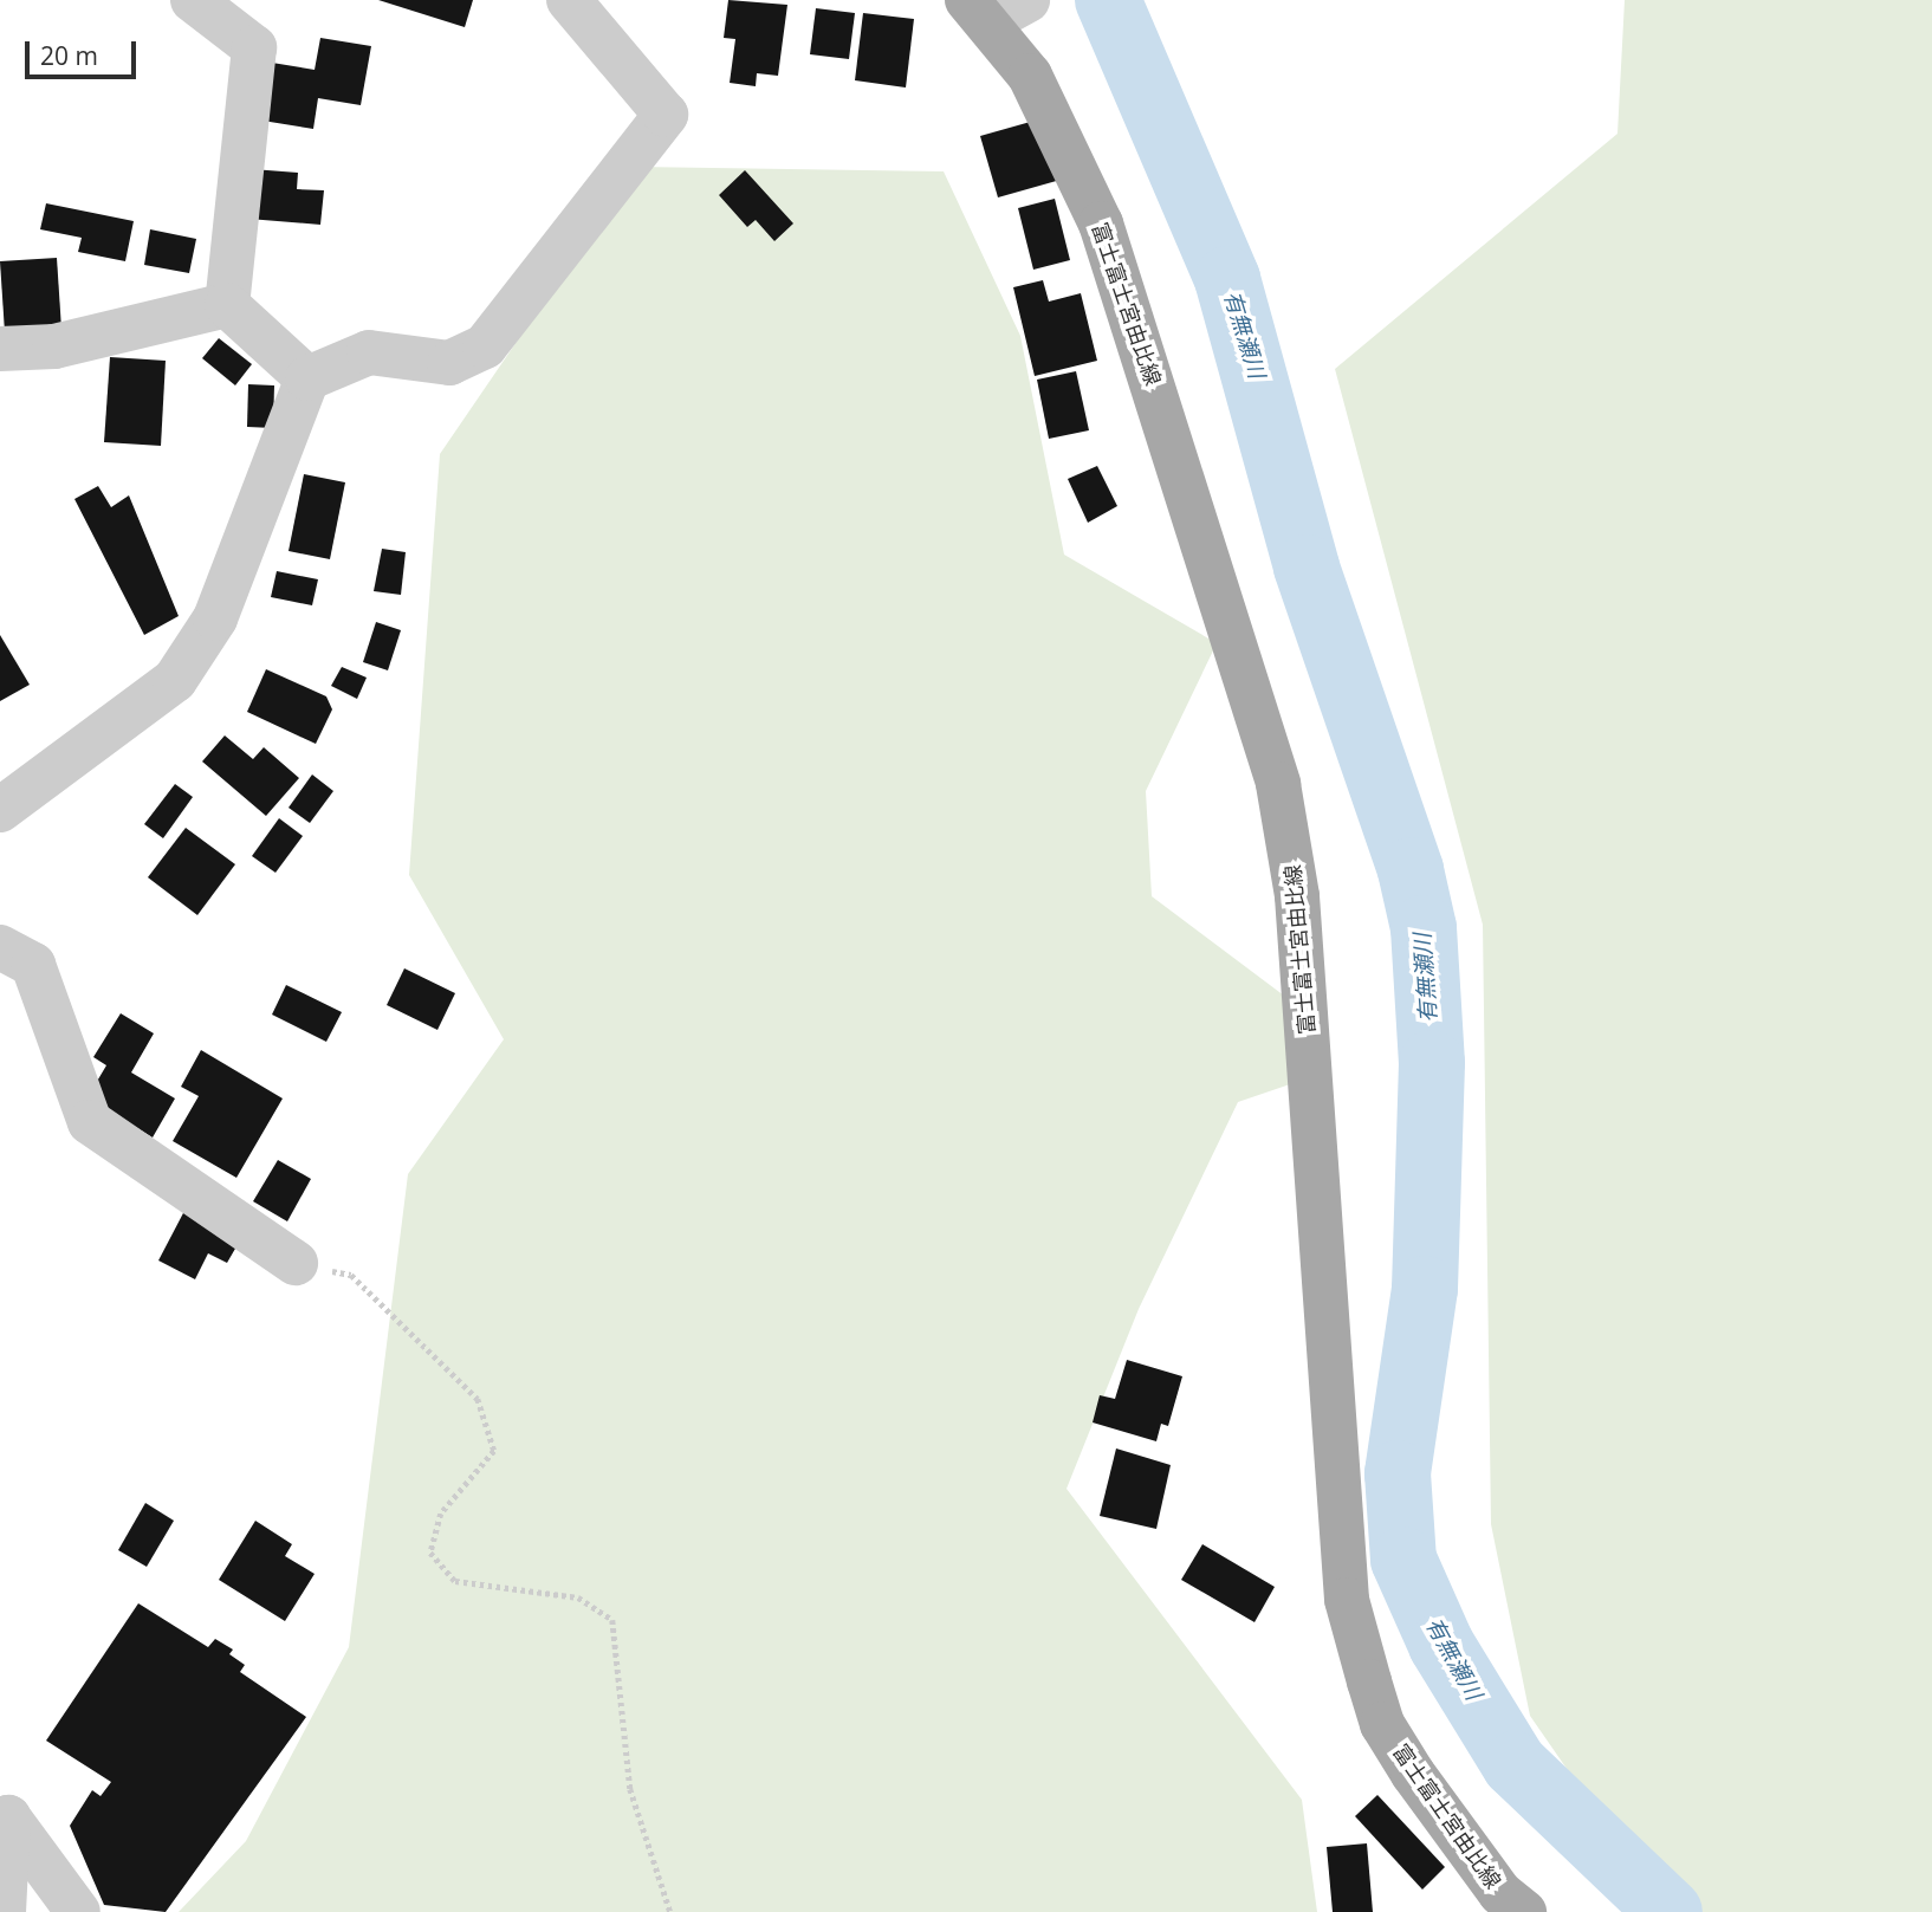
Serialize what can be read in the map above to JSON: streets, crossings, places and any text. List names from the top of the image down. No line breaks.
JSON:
{"streets":{"main road":["富士富士宮由比線"]},"water":["有無瀬川"],"scale_bar":"20 m"}
